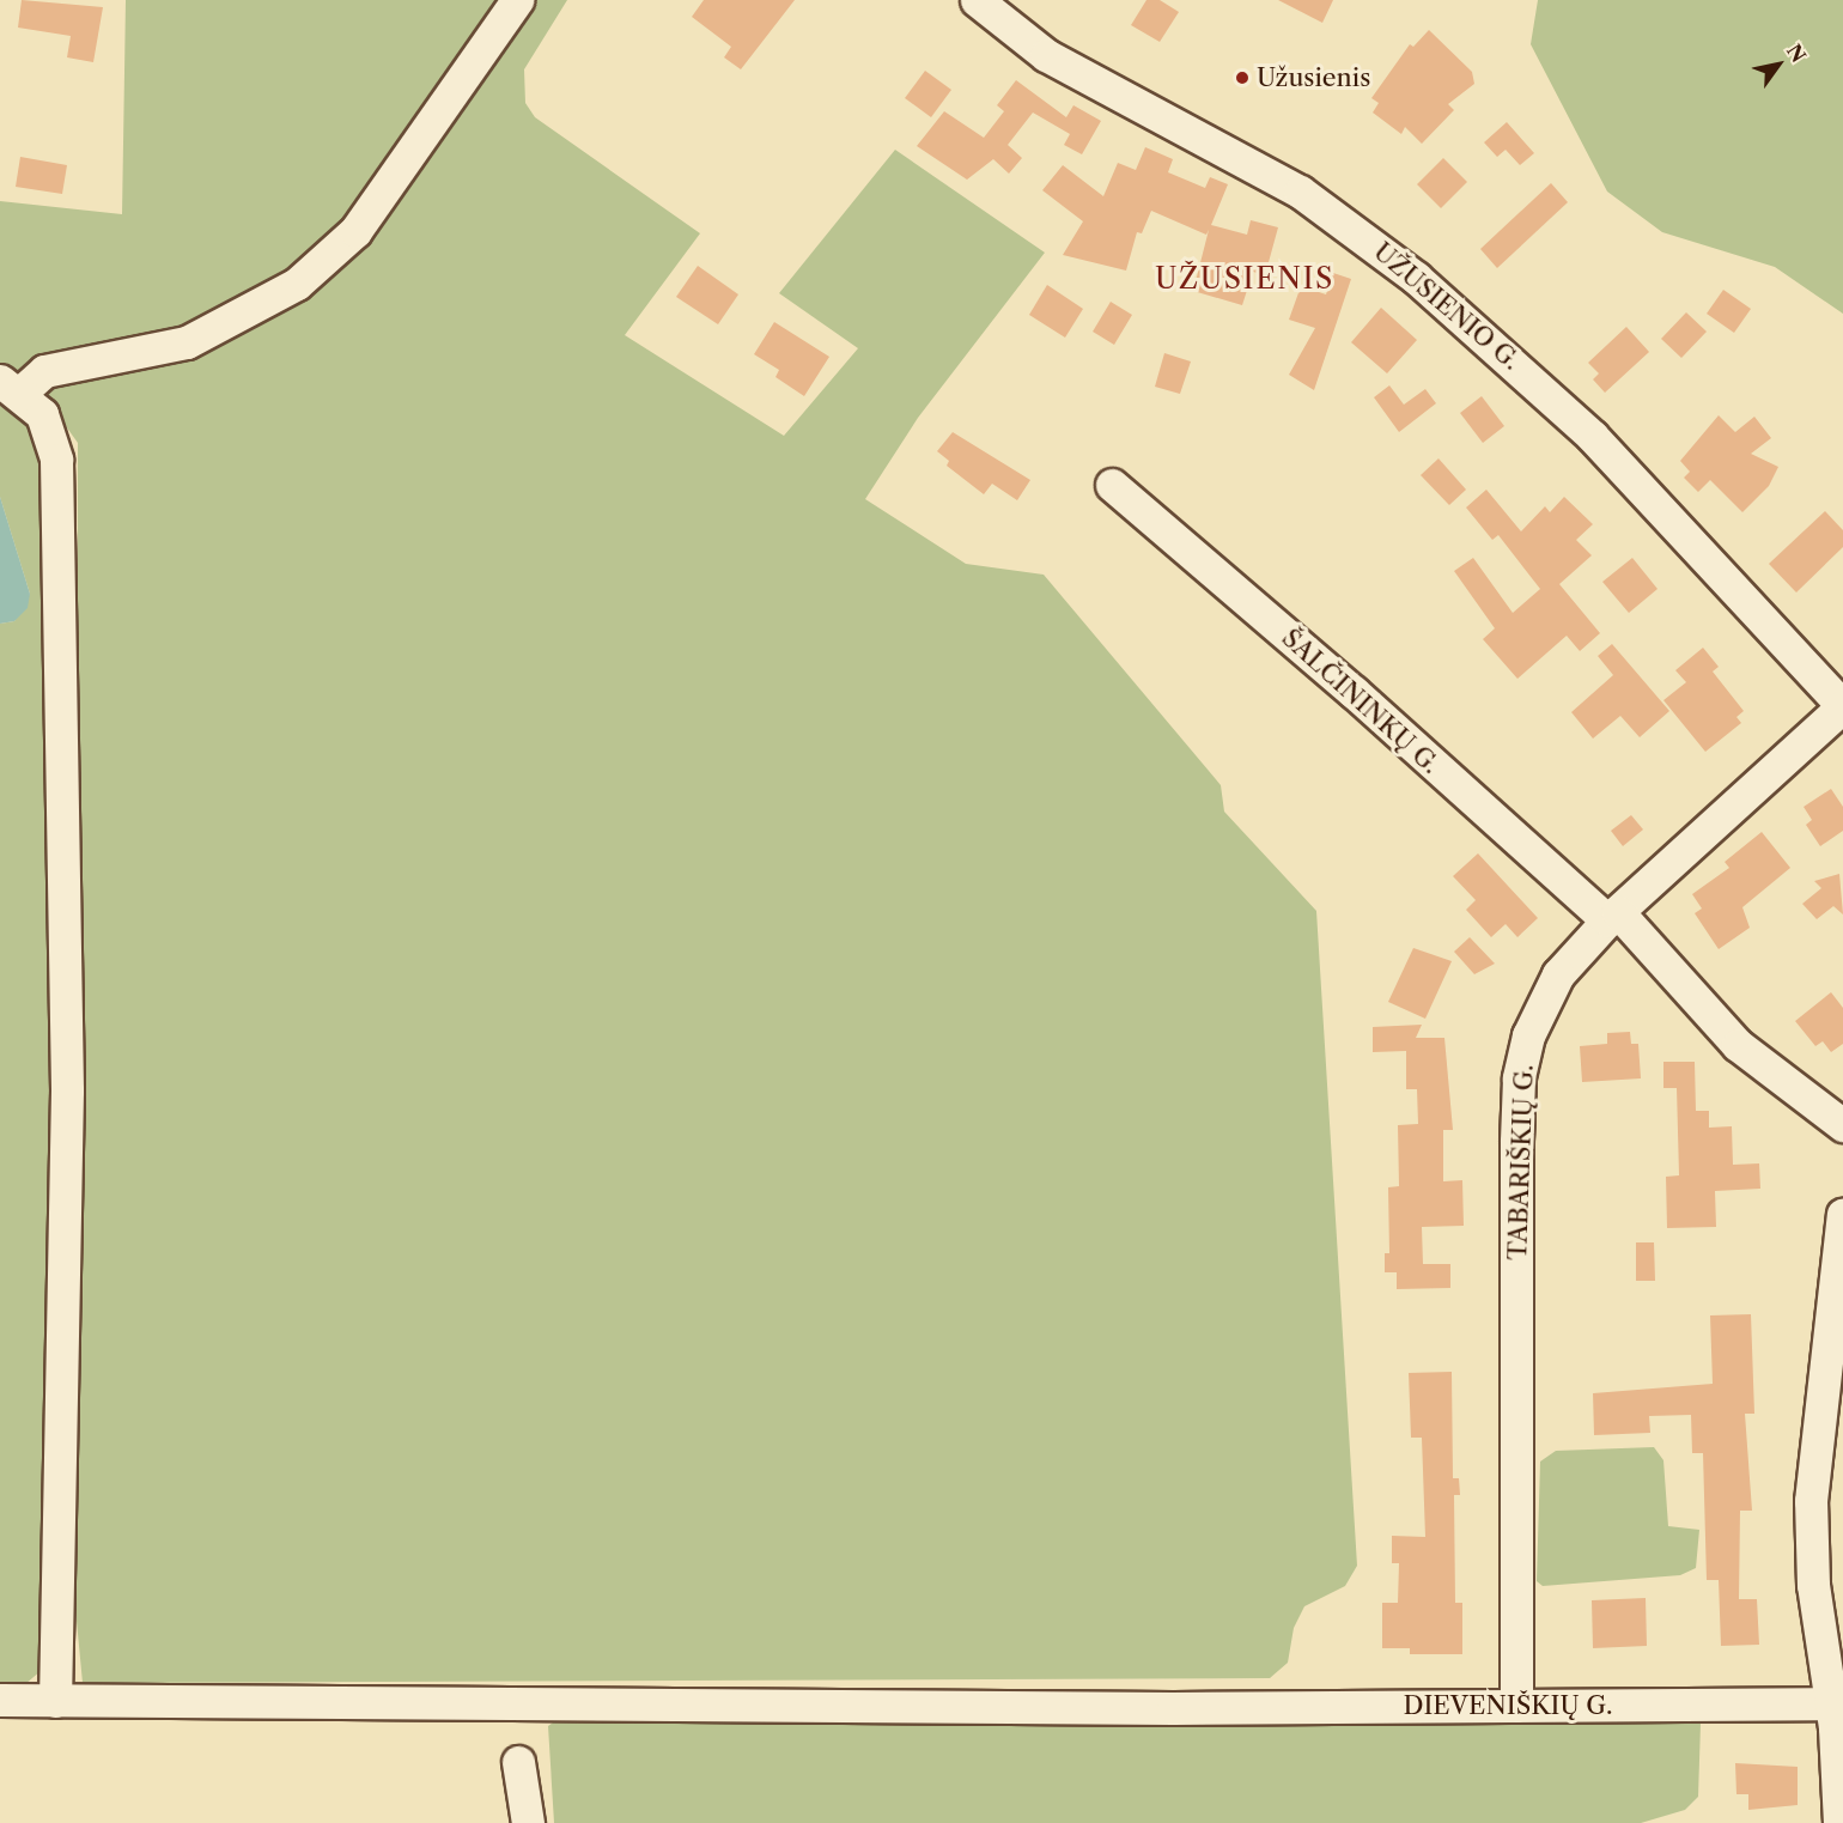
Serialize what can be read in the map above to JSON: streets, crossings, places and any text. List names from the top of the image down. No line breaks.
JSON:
{"streets":{"street":["UŽUSIENIO G.","ŠALČININKŲ G.","TABARIŠKIŲ G.","DIEVENIŠKIŲ G."]},"crossings":[["UŽUSIENIO G.","TABARIŠKIŲ G."],["ŠALČININKŲ G.","TABARIŠKIŲ G."],["TABARIŠKIŲ G.","DIEVENIŠKIŲ G."]],"districts":["UŽUSIENIS"],"places":["Užusienis"],"north":"top right"}
